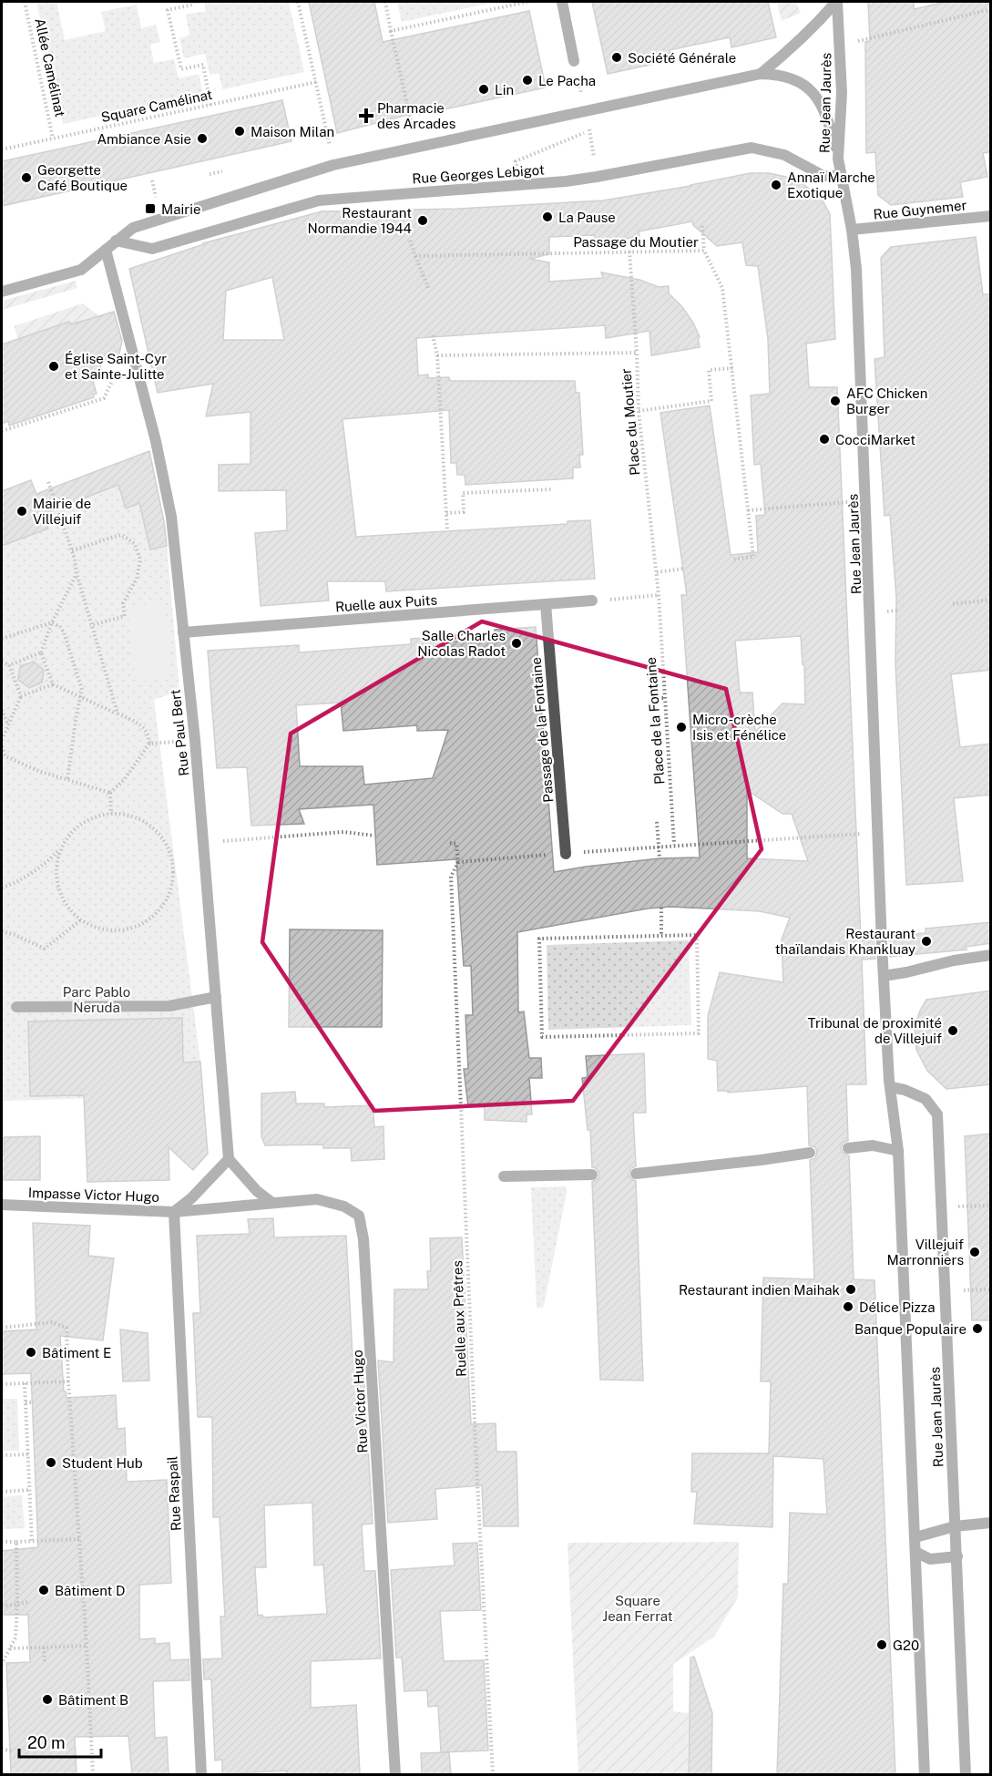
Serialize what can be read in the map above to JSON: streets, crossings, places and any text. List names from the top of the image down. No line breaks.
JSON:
{"streets":{"street":["Rue Jean Jaurès","Rue Georges Lebigot","Rue Guynemer","Ruelle aux Puits","Passage de la Fontaine","Rue Paul Bert","Impasse Victor Hugo","Rue Victor Hugo","Rue Raspail"],"path":["Allée Camélinat","Square Camélinat","Passage du Moutier","Place du Moutier","Place de la Fontaine","Ruelle aux Prêtres"]},"crossings":[["Allée Camélinat","Square Camélinat"],["Rue Jean Jaurès","Rue Georges Lebigot"],["Rue Jean Jaurès","Rue Guynemer"],["Rue Jean Jaurès","Place de la Fontaine"],["Place du Moutier","Place de la Fontaine"],["Ruelle aux Puits","Passage de la Fontaine"],["Ruelle aux Puits","Rue Paul Bert"],["Rue Paul Bert","Impasse Victor Hugo"],["Impasse Victor Hugo","Rue Victor Hugo"],["Impasse Victor Hugo","Rue Raspail"],["Rue Victor Hugo","Rue Raspail"]],"parks":["Parc Pablo Neruda","Square Jean Ferrat"],"places":{"other":["Société Générale","Le Pacha","Lin","Maison Milan","Ambiance Asie","Georgette Café Boutique","Annaï Marche Exotique","La Pause","Restaurant Normandie 1944","Église Saint-Cyr et Sainte-Julitte","AFC Chicken Burger","CocciMarket","Mairie de Villejuif","Salle Charles Nicolas Radot","Micro-crèche Isis et Fénélice","Restaurant thaïlandais Khankluay","Tribunal de proximité de Villejuif","Villejuif Marronniers","Restaurant indien Maihak","Délice Pizza","Banque Populaire","Bâtiment E","Student Hub","Bâtiment D","G20","Bâtiment B"],"health":["Pharmacie des Arcades"],"transit":["Mairie"]},"scale_bar":"20 m"}
